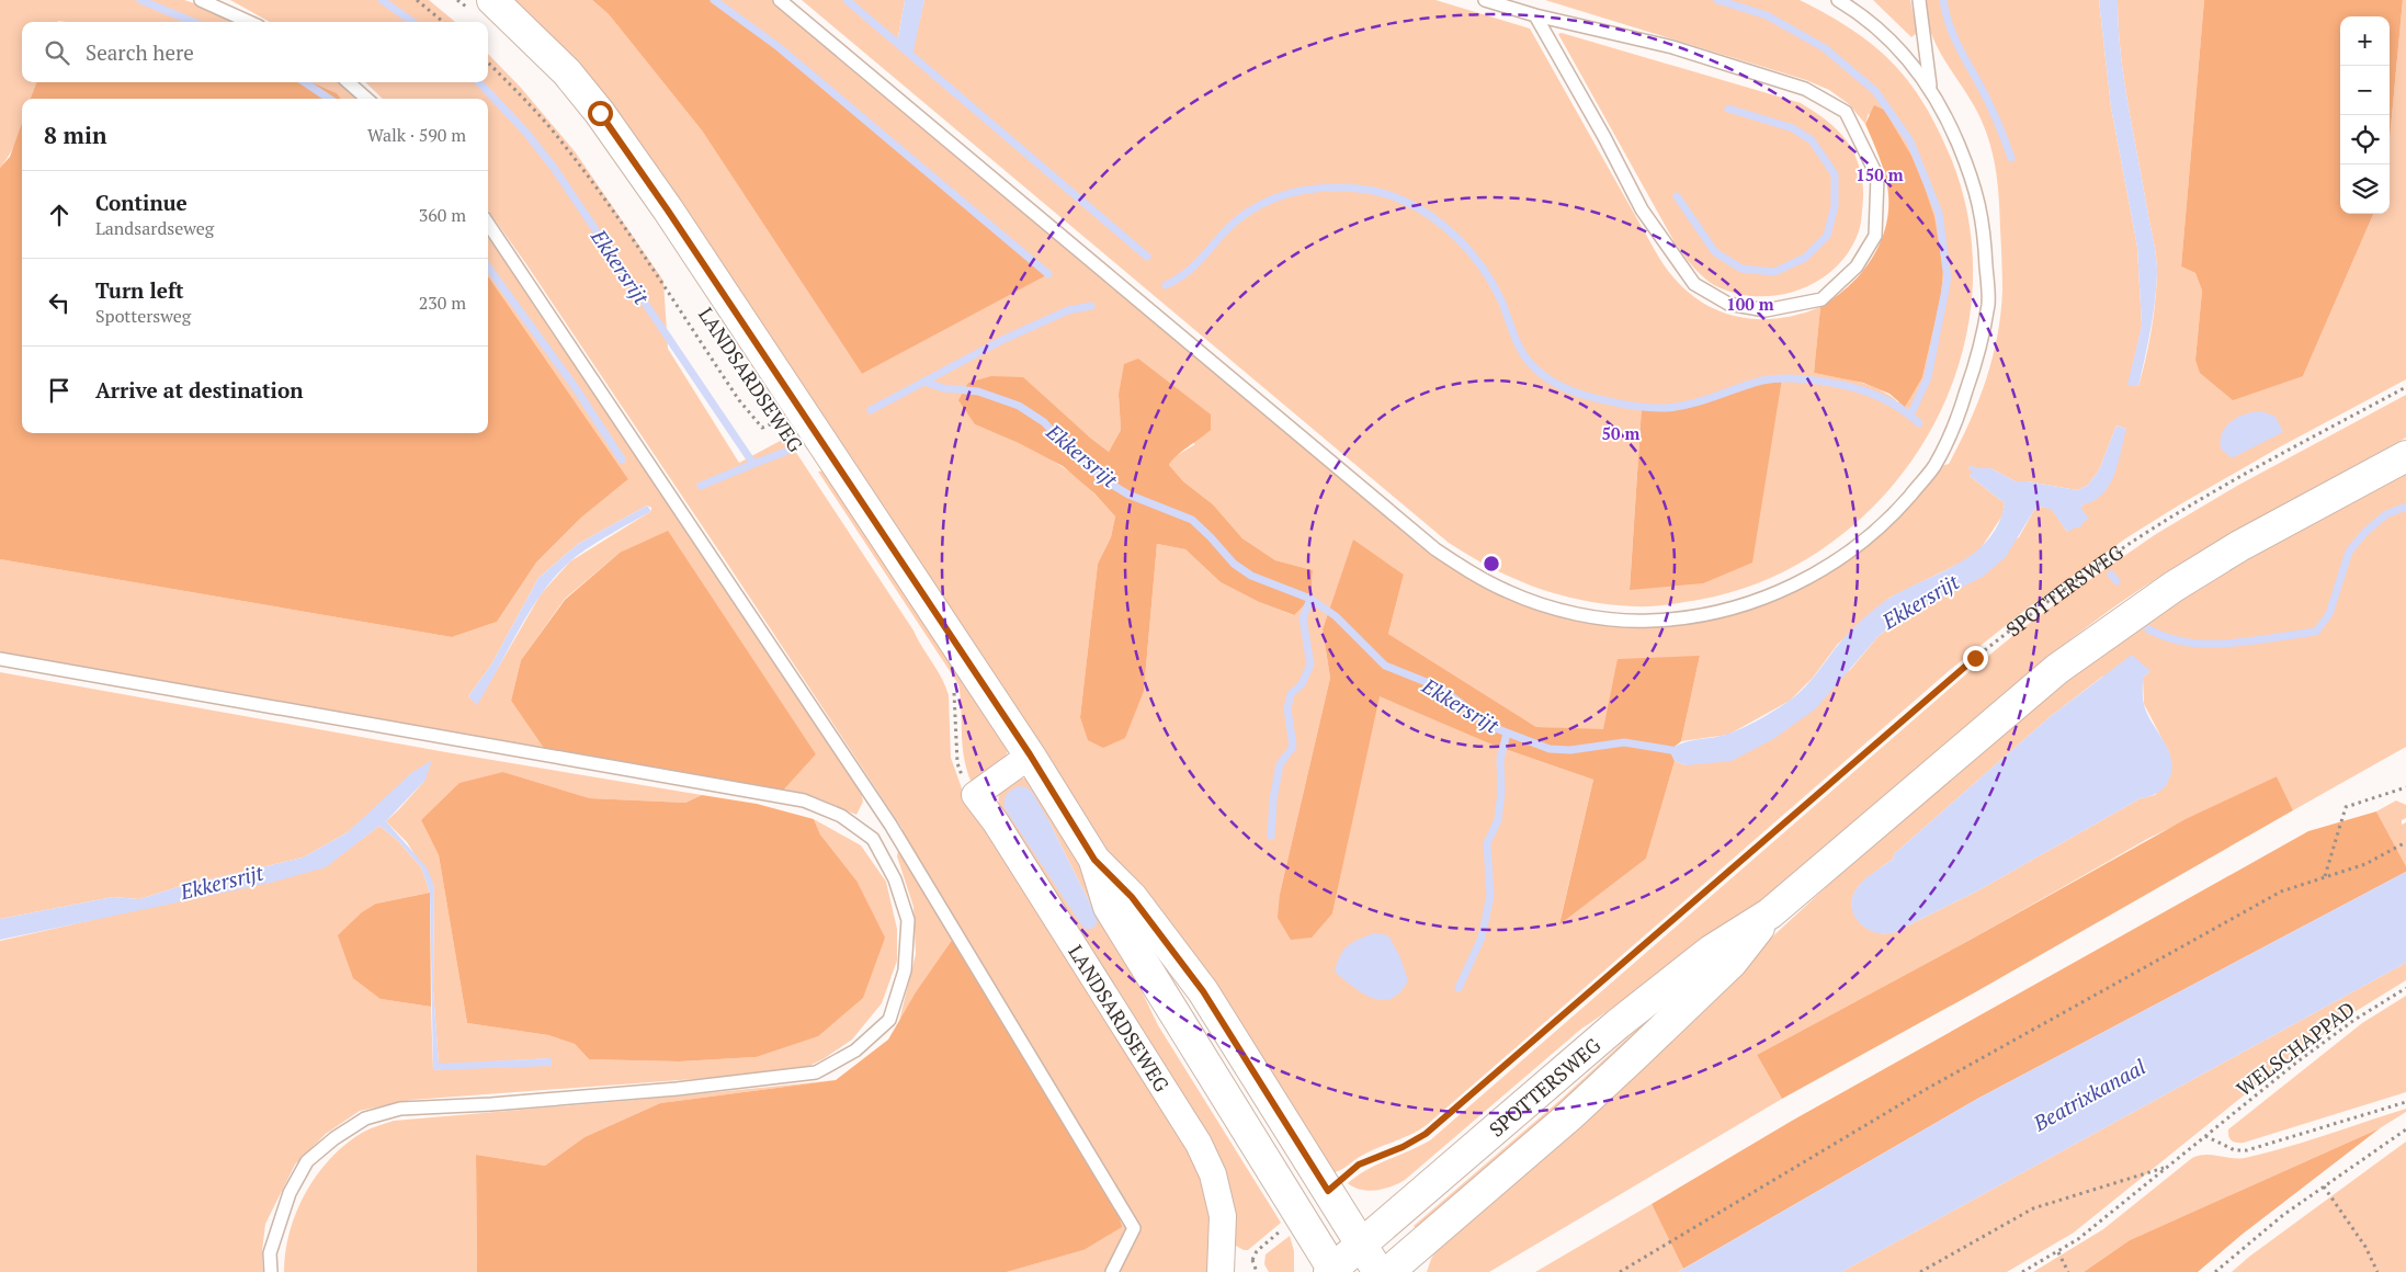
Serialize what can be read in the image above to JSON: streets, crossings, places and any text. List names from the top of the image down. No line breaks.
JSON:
{"streets":{"street":["LANDSARDSEWEG","SPOTTERSWEG"],"path":["WELSCHAPPAD"]},"crossings":[["LANDSARDSEWEG","SPOTTERSWEG"]],"water":["Ekkersrijt","Beatrixkanaal"],"page":{"map_buttons":["+","−"],"search":"Search here","heading":["8 min","Walk · 590 m"],"list":[["Continue","Landsardseweg","360 m"],["Turn left","Spottersweg","230 m"],"Arrive at destination"]},"rings":["150 m","100 m","50 m"]}
